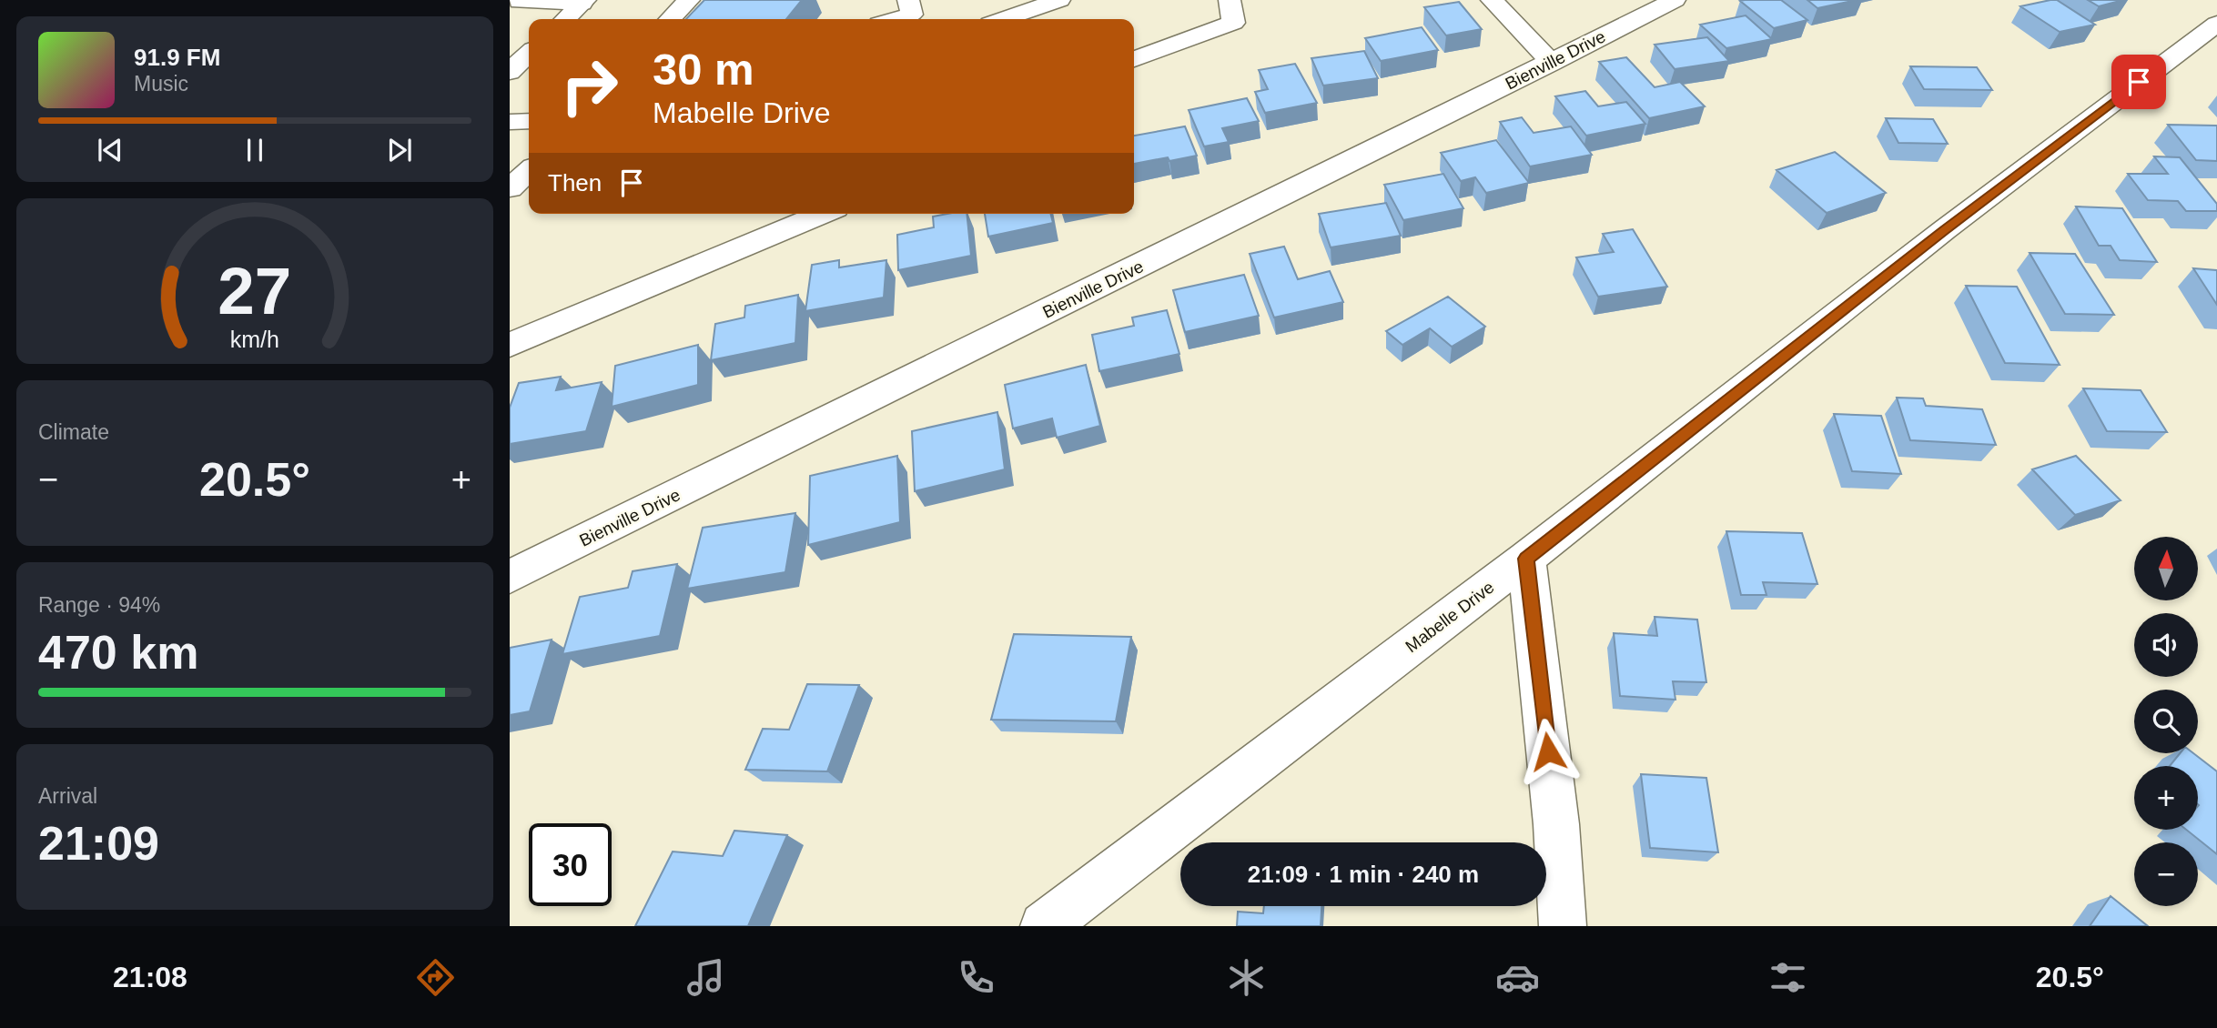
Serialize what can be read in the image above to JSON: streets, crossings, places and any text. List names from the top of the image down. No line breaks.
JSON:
{"streets":{"street":["Bienville Drive","Mabelle Drive"]},"north":"top","page":{"turn":["30 m","Mabelle Drive"],"song":["91.9 FM","Music"],"then":"Then","tile":["Climate",["Range · 94%","470 km"],["Arrival","21:09"]],"heat":["−","20.5°","+"],"map_buttons":["+","−"],"limit":"30","trip":"21:09 · 1 min · 240 m","tabs":["21:08","20.5°"],"gauge":["27","km/h"]}}
